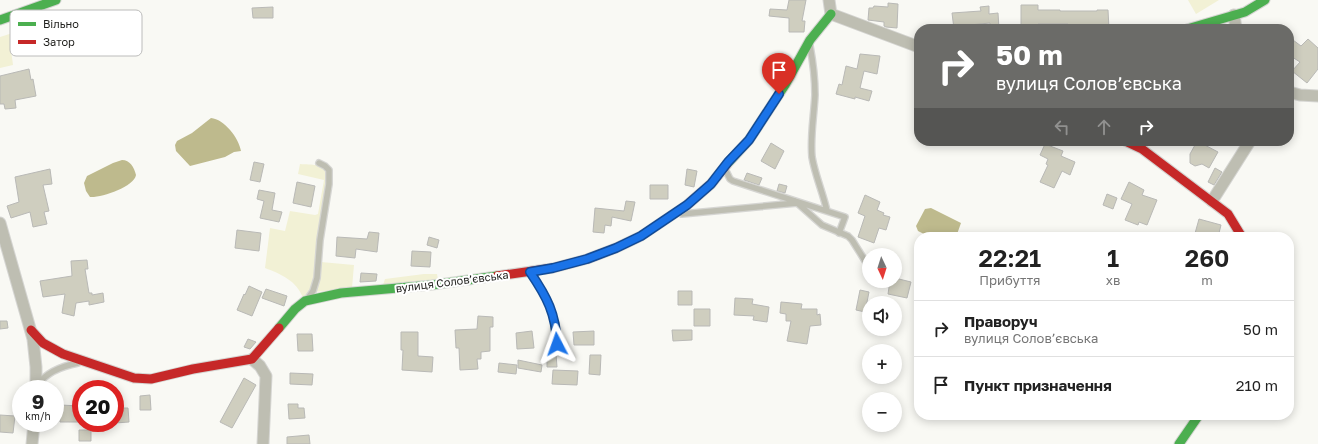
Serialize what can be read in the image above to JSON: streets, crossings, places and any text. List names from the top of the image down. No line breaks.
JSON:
{"streets":{"street":["вулиця Соловʼєвська"]},"legend":["Вільно","Затор"],"north":"bottom","page":{"turn":["50 m","вулиця Соловʼєвська"],"eta":["22:21","Прибуття","1","хв","260","m"],"map_buttons":["+","−"],"list":[{"name":"Праворуч","note":"вулиця Соловʼєвська","value":"50 m"},{"name":"Пункт призначення","value":"210 m"}],"speed":"9 km/h","limit":"20"}}
